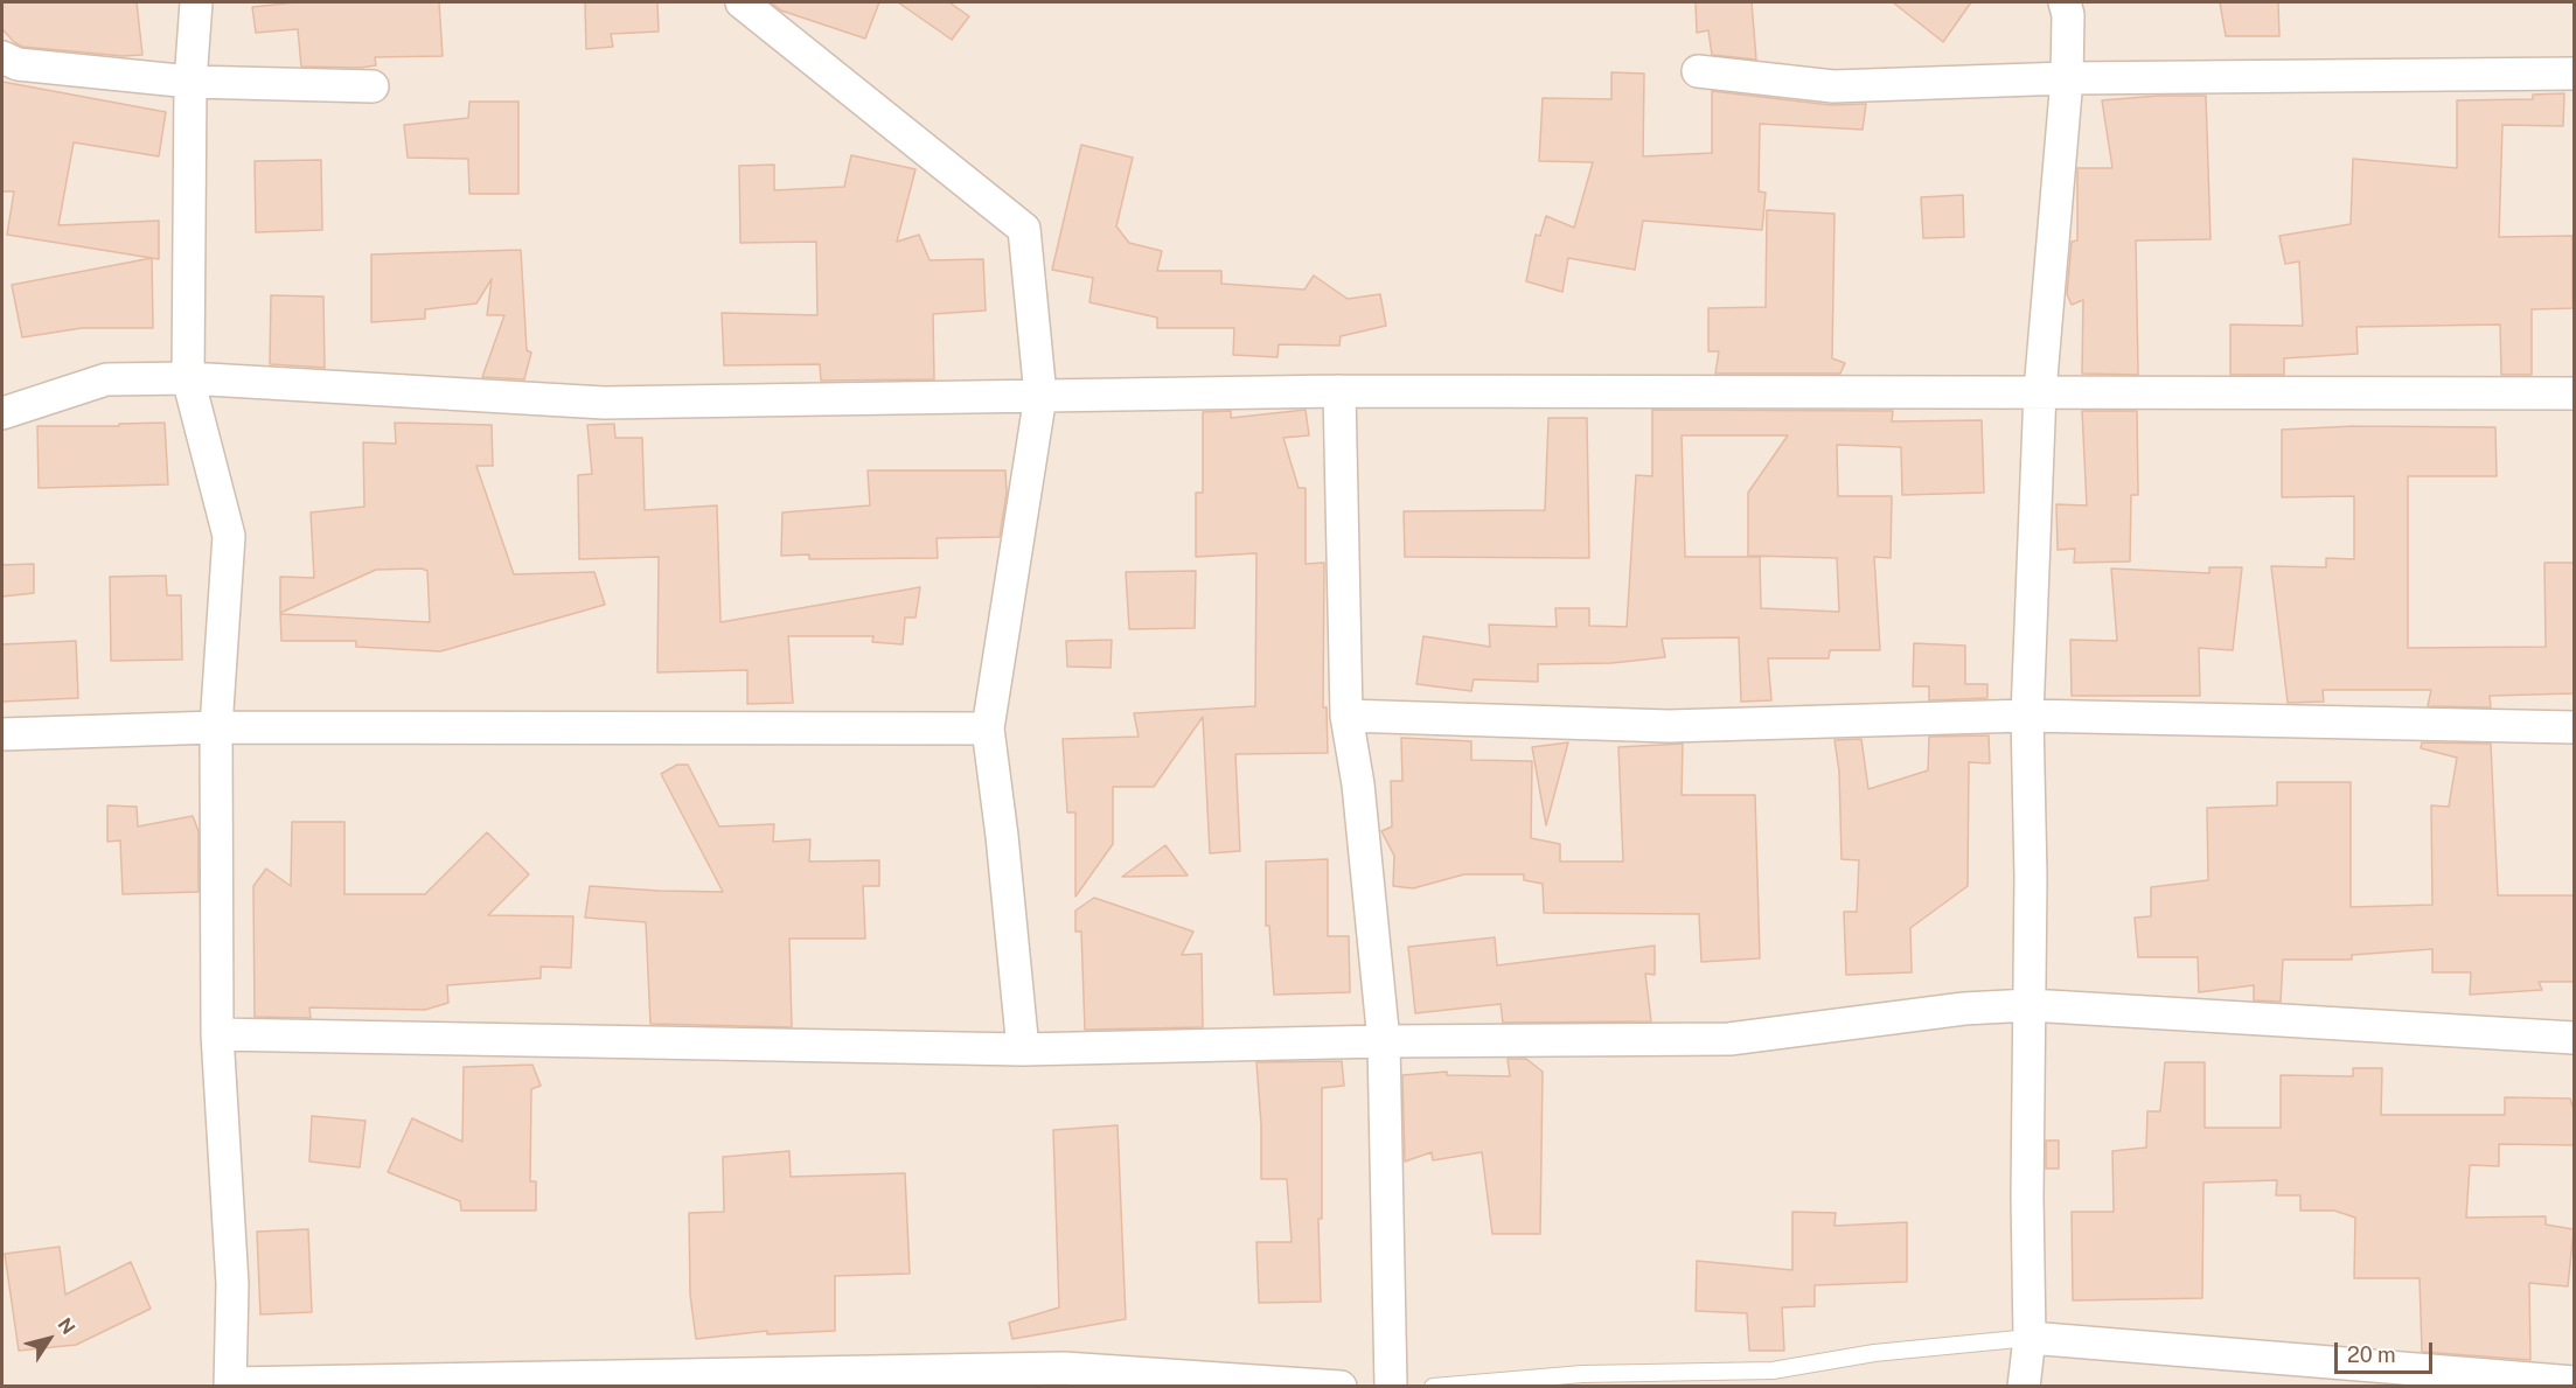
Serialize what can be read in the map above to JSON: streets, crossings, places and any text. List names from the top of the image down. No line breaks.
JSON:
{"scale_bar":"20 m","north":"top right"}
